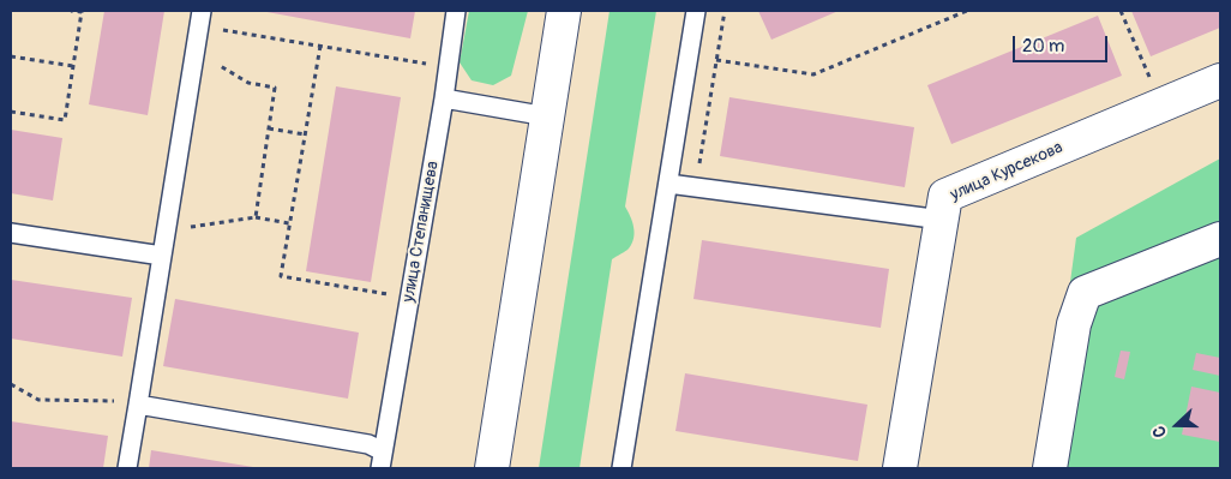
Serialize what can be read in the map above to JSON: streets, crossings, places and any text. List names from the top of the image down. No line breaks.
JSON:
{"streets":{"street":["улица Курсекова"],"lane":["улица Степанищева"]},"scale_bar":"20 m","north":"left"}
